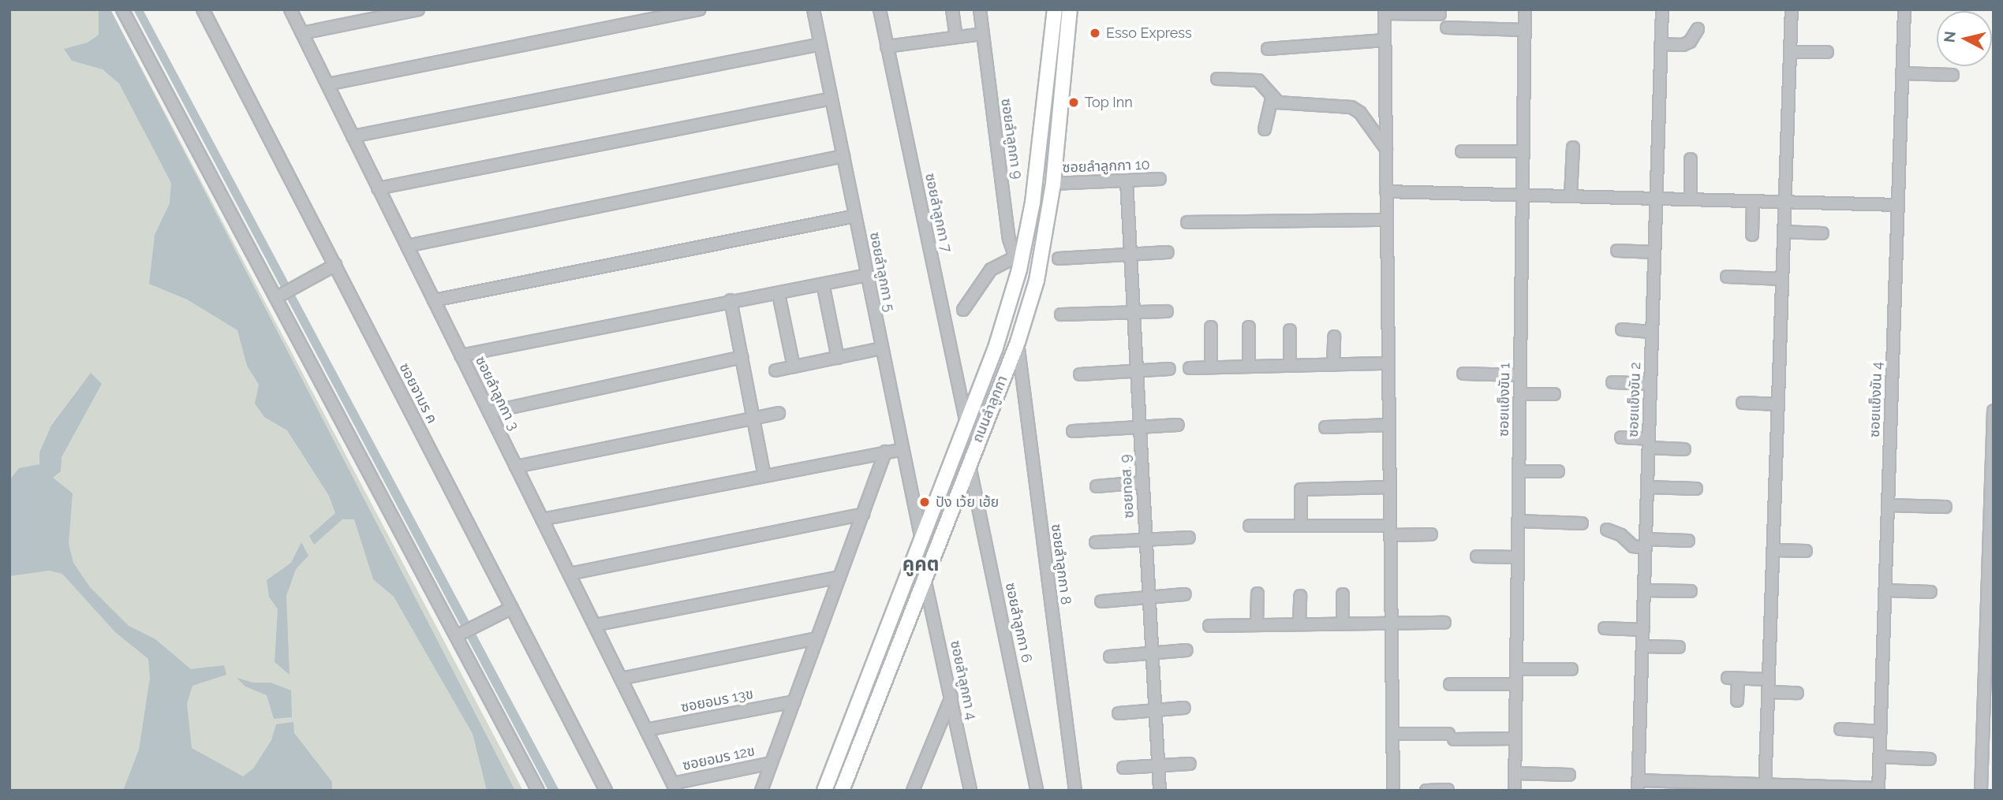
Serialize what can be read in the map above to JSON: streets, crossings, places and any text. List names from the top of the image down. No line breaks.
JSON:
{"streets":{"main road":["ถนนลำลูกกา"],"street":["ซอยลำลูกกา 9","ซอยลำลูกกา 10","ซอยลำลูกกา 7","ซอยลำลูกกา 5","ซอยจามร ค","ซอยลำลูกกา 3","ซอยแข็งขัน 1","ซอยแข็งขัน 2","ซอยแข็งขัน 4","ซอยทอส. 9","ซอยลำลูกกา 8","ซอยลำลูกกา 6","ซอยลำลูกกา 4","ซอยอมร 13ข","ซอยอมร 12ข"]},"crossings":[["ซอยลำลูกกา 9","ถนนลำลูกกา"],["ซอยลำลูกกา 10","ถนนลำลูกกา"],["ซอยลำลูกกา 10","ซอยทอส. 9"],["ซอยลำลูกกา 7","ถนนลำลูกกา"],["ซอยลำลูกกา 5","ถนนลำลูกกา"],["ซอยลำลูกกา 3","ซอยอมร 13ข"],["ซอยลำลูกกา 3","ซอยอมร 12ข"],["ถนนลำลูกกา","ซอยลำลูกกา 8"],["ถนนลำลูกกา","ซอยลำลูกกา 6"],["ถนนลำลูกกา","ซอยลำลูกกา 4"]],"districts":["คูคต"],"places":["Esso Express","Top Inn","ปัง เว้ย เฮ้ย"],"north":"left"}
